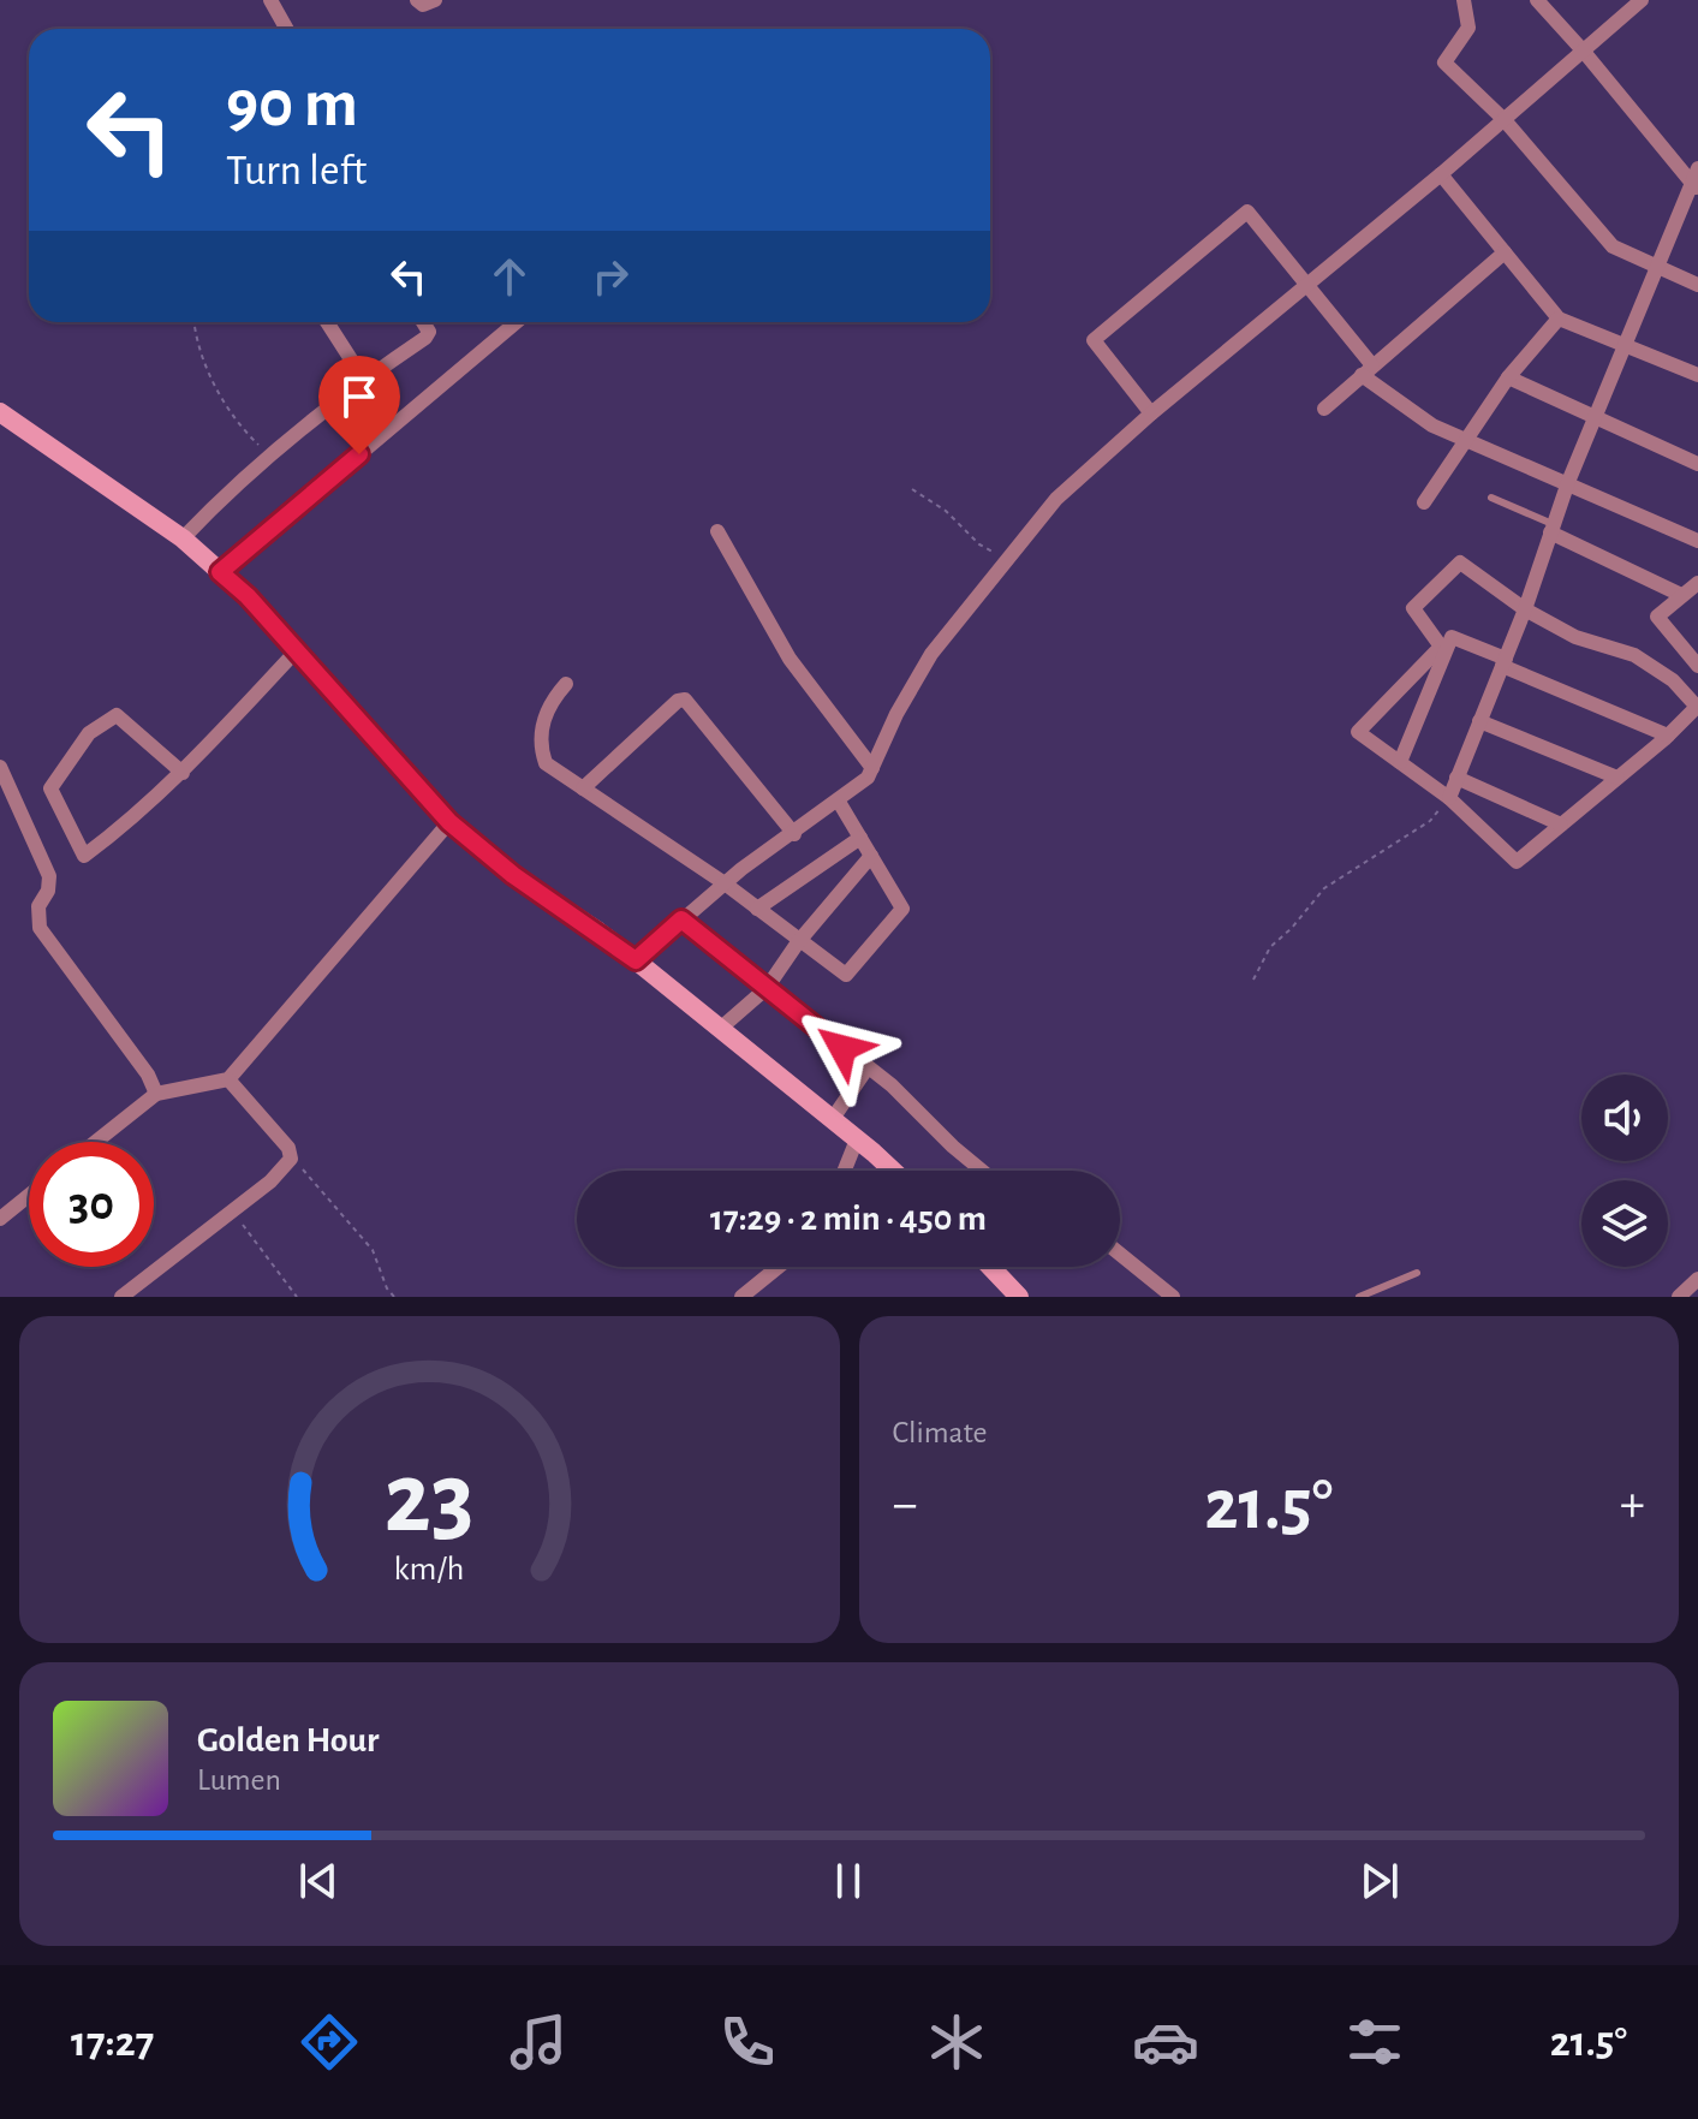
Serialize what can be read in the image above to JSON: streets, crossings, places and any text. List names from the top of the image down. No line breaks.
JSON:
{"page":{"turn":["90 m","Turn left"],"limit":"30","trip":"17:29 · 2 min · 450 m","tile":"Climate","heat":["−","21.5°","+"],"song":["Golden Hour","Lumen"],"tabs":["17:27","21.5°"],"gauge":["23","km/h"]}}
